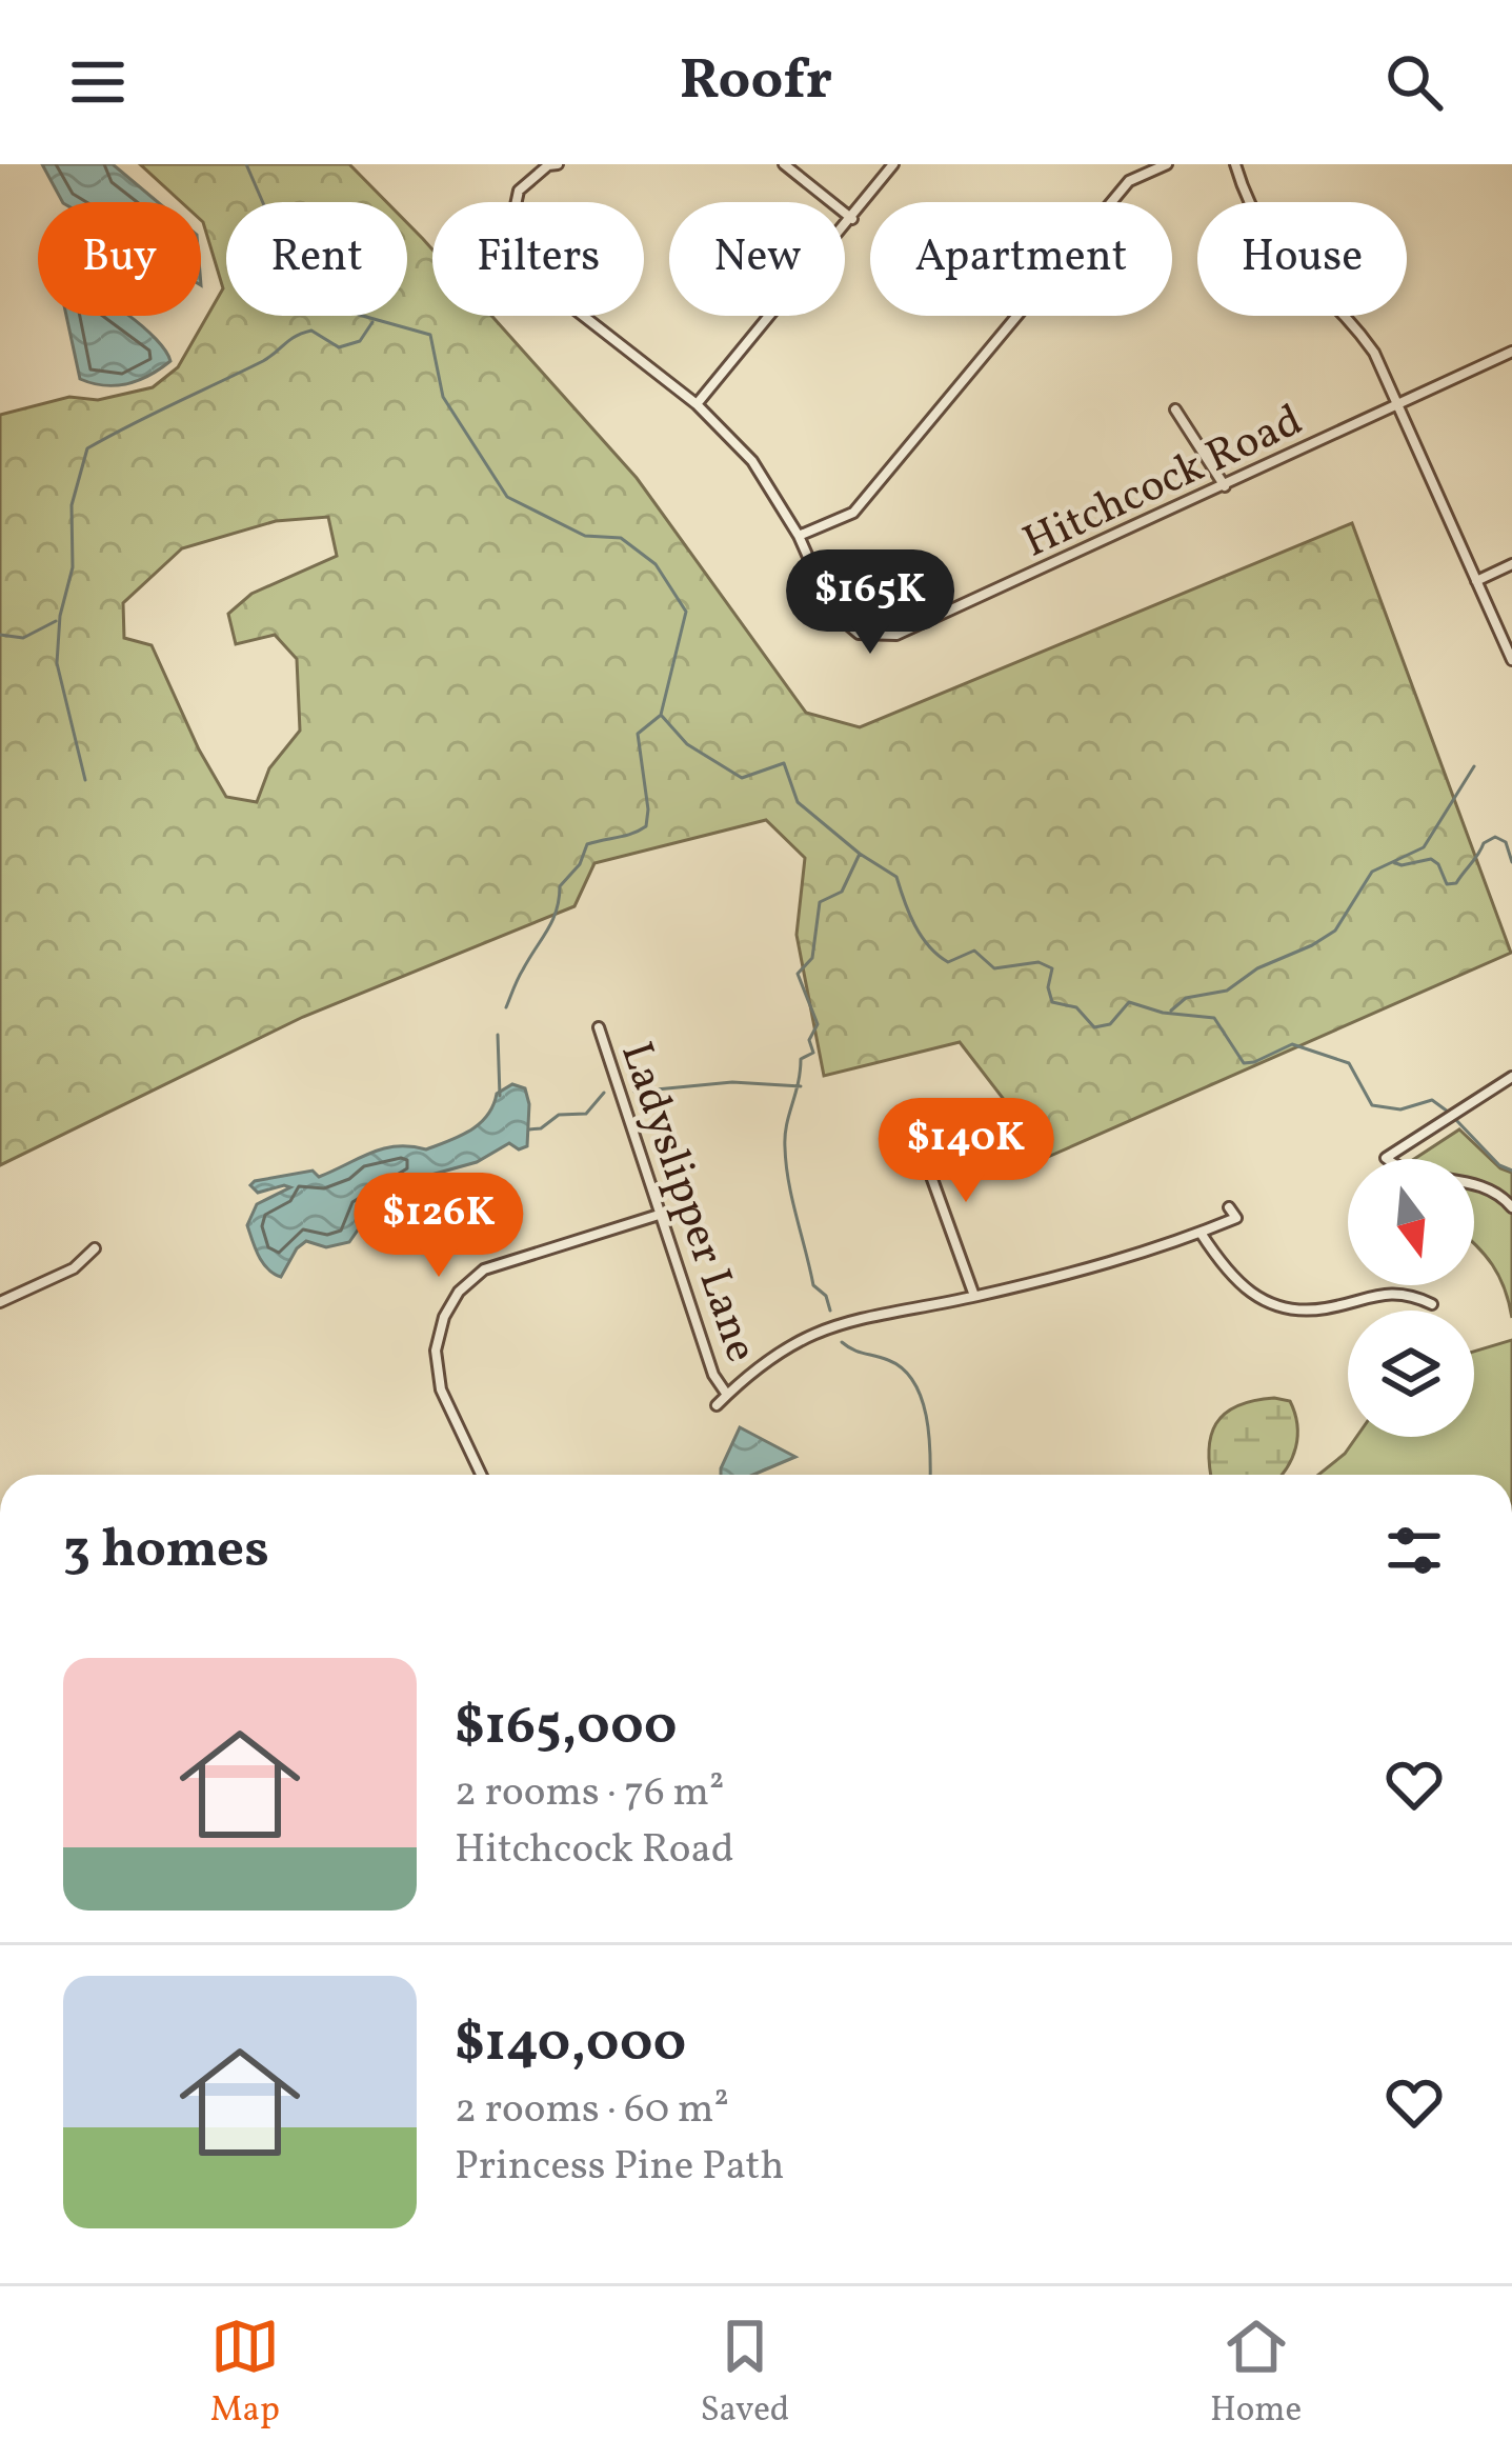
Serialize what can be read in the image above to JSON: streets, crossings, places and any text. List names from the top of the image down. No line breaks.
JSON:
{"streets":{"street":["Hitchcock Road","Ladyslipper Lane"]},"north":"bottom","page":{"header":"Roofr","chip":["Buy","Rent","Filters","New","Apartment","House"],"price":["$165K","$140K","$126K"],"heading":"3 homes","list":[{"name":"$165,000","note":"2 rooms · 76 m² · Hitchcock Road"},{"name":"$140,000","note":"2 rooms · 60 m² · Princess Pine Path"}],"tabs":["Map","Saved","Home"]}}
